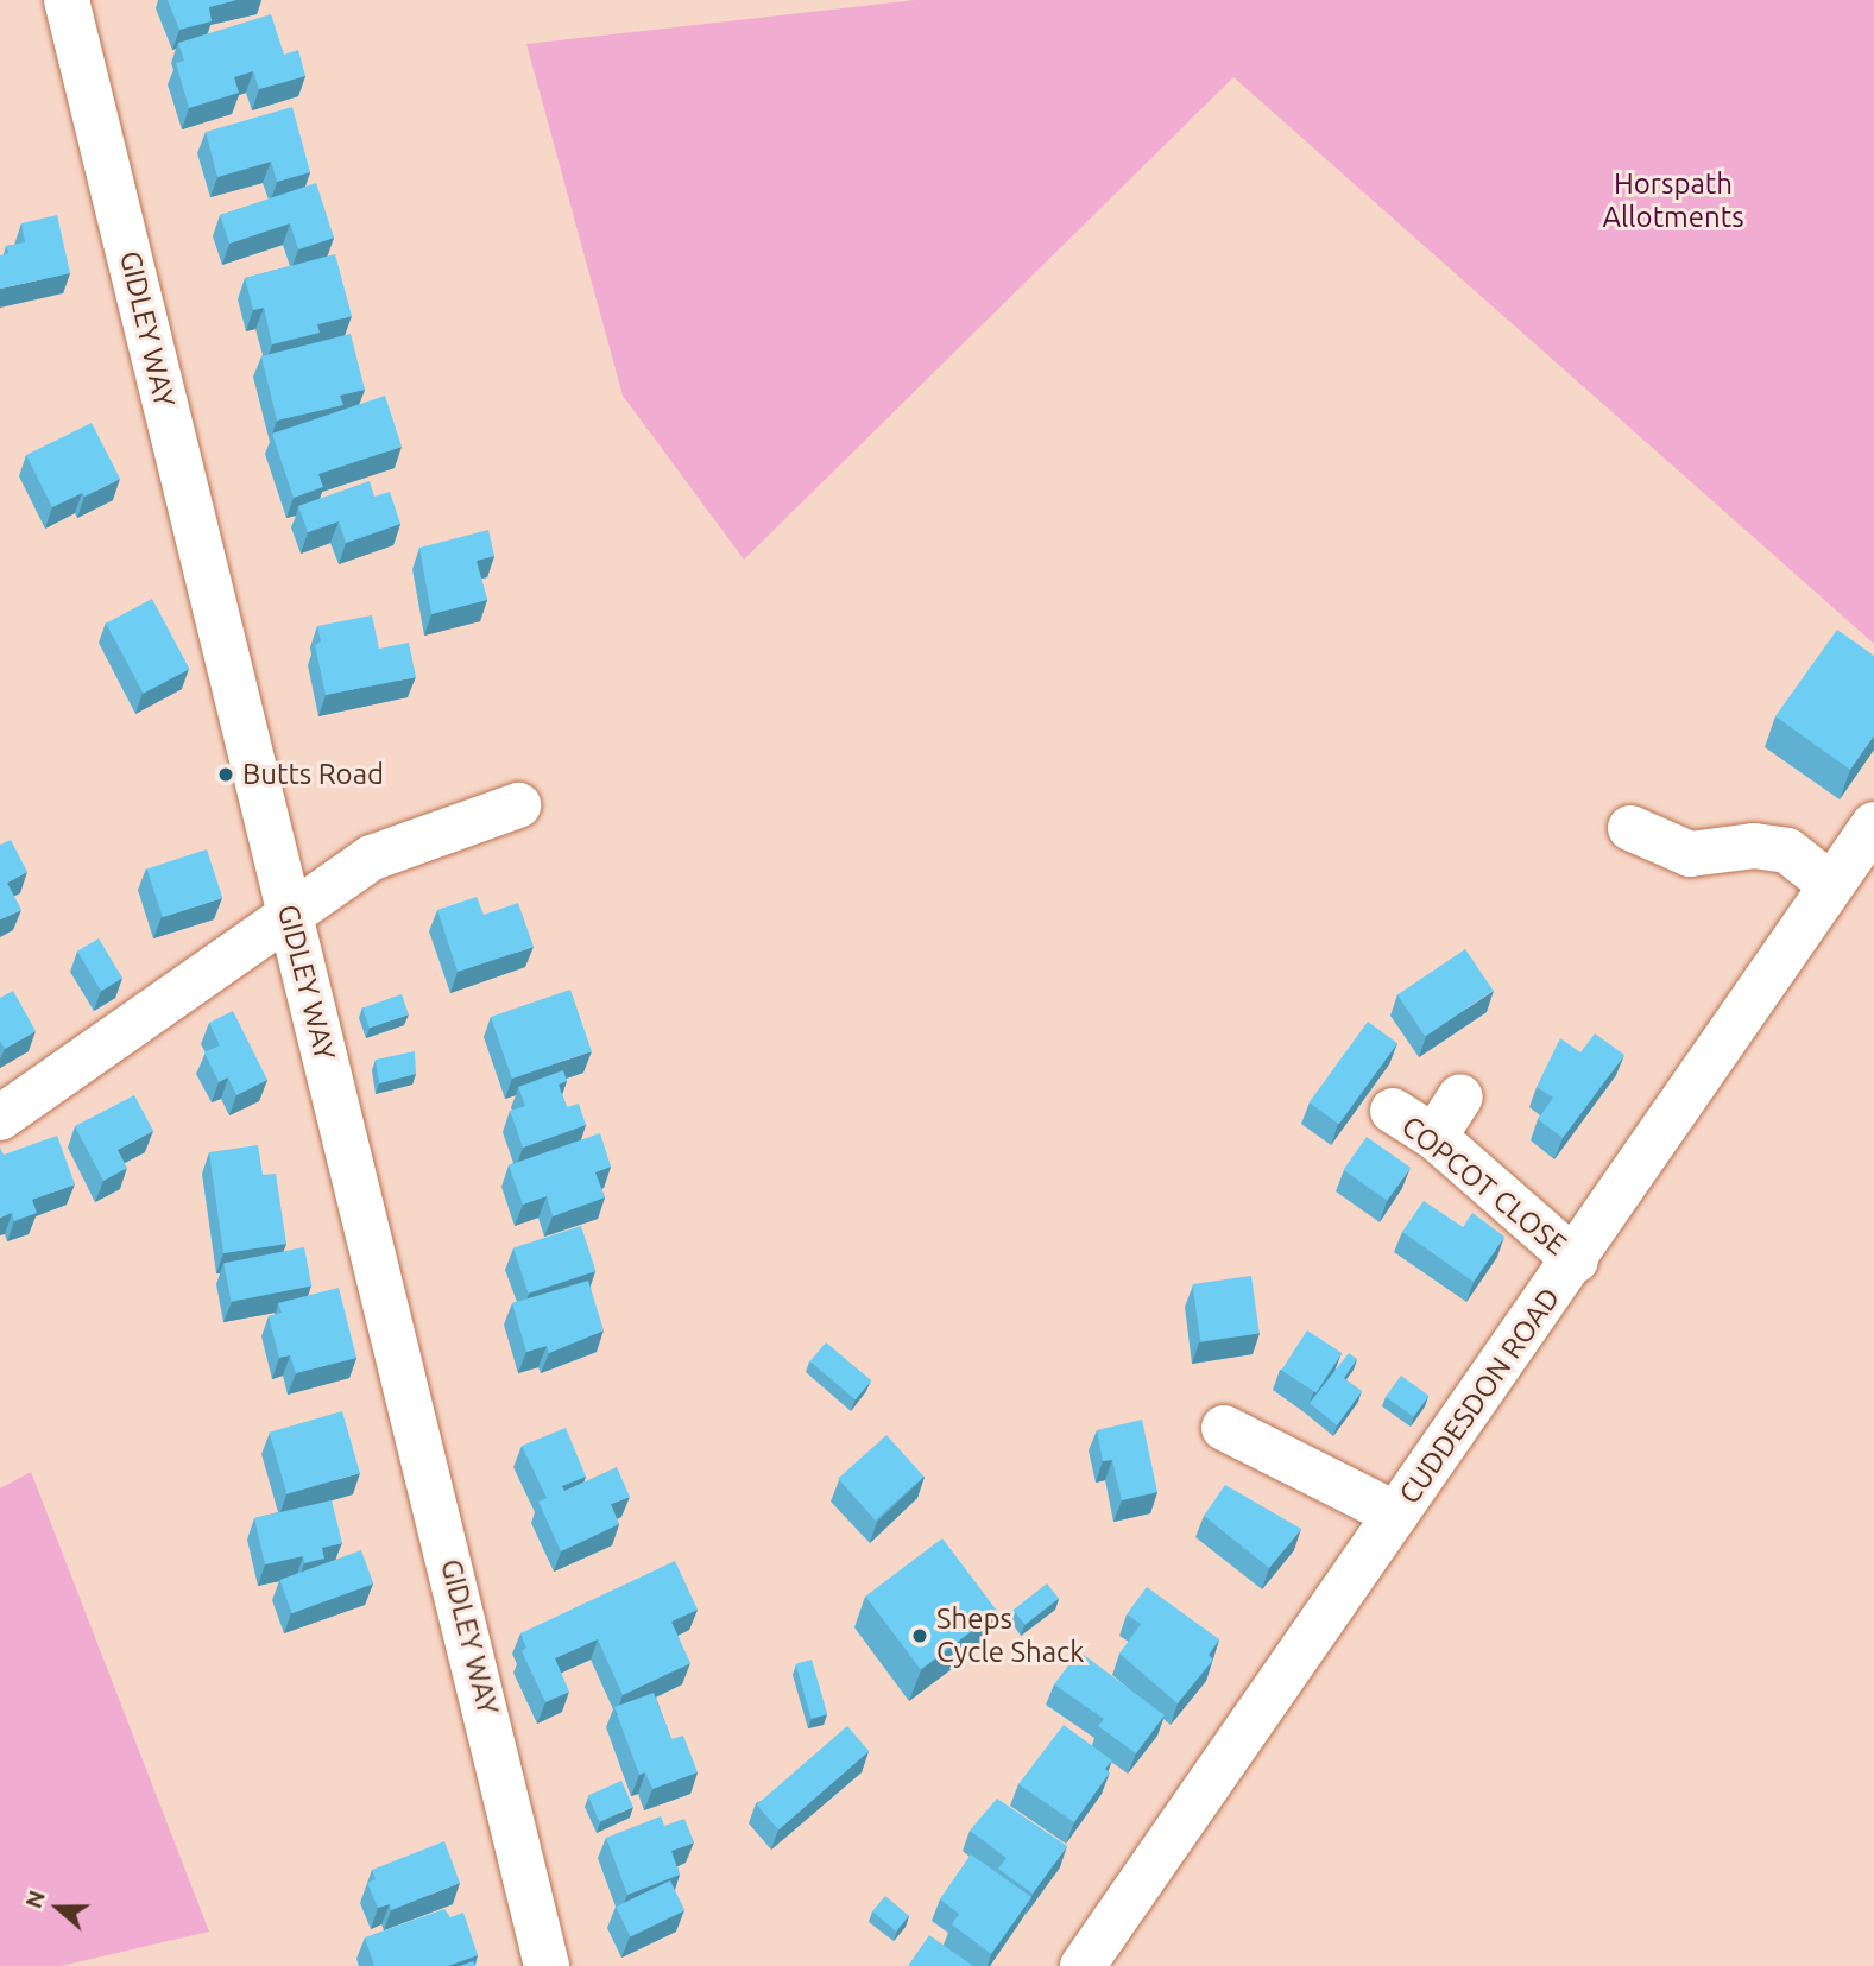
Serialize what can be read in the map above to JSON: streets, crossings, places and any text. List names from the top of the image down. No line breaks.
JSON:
{"streets":{"street":["GIDLEY WAY","COPCOT CLOSE","CUDDESDON ROAD"]},"crossings":[["COPCOT CLOSE","CUDDESDON ROAD"]],"parks":["Horspath Allotments"],"places":["Butts Road","Sheps Cycle Shack"],"north":"left"}
